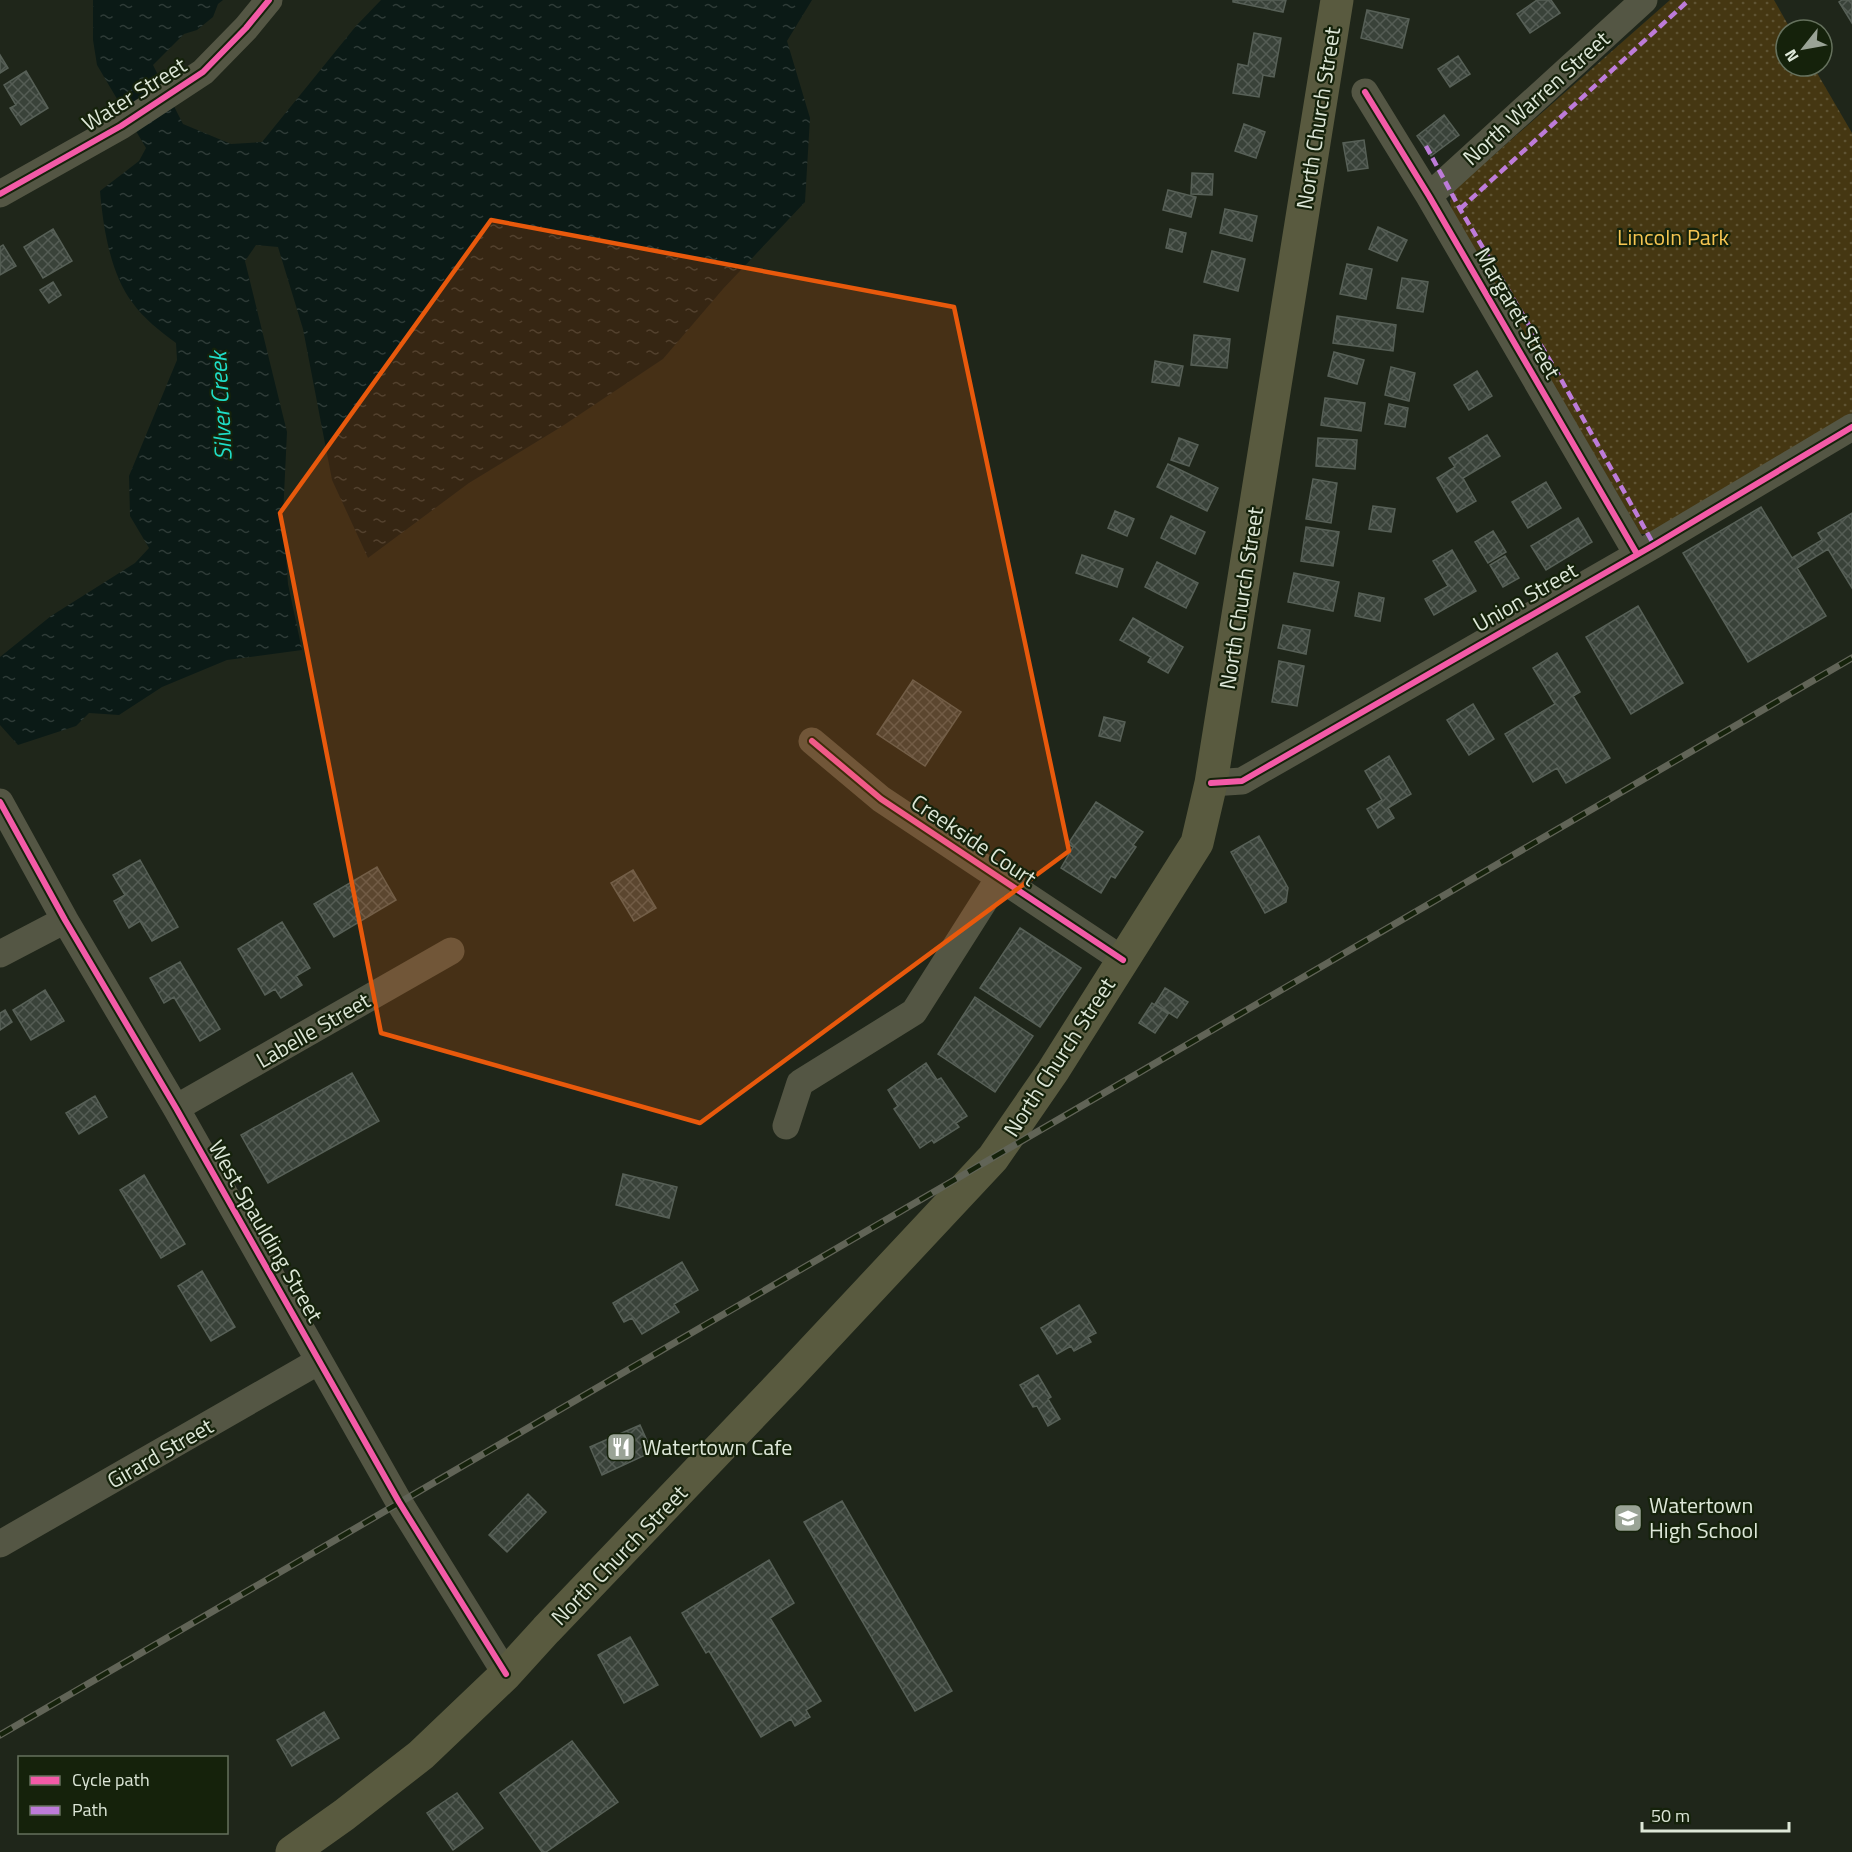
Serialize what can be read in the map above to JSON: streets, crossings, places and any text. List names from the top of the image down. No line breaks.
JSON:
{"streets":{"main road":["North Church Street"],"street":["Water Street","North Warren Street","Margaret Street","Union Street","Creekside Court","Labelle Street","West Spaulding Street","Girard Street"]},"crossings":[["North Warren Street","Margaret Street"],["North Church Street","Union Street"],["North Church Street","Creekside Court"],["North Church Street","West Spaulding Street"],["Margaret Street","Union Street"],["Labelle Street","West Spaulding Street"],["West Spaulding Street","Girard Street"]],"water":["Silver Creek"],"parks":["Lincoln Park"],"places":{"restaurant":["Watertown Cafe"],"school or university":["Watertown High School"]},"legend":["Cycle path","Path"],"scale_bar":"50 m","north":"bottom left"}
